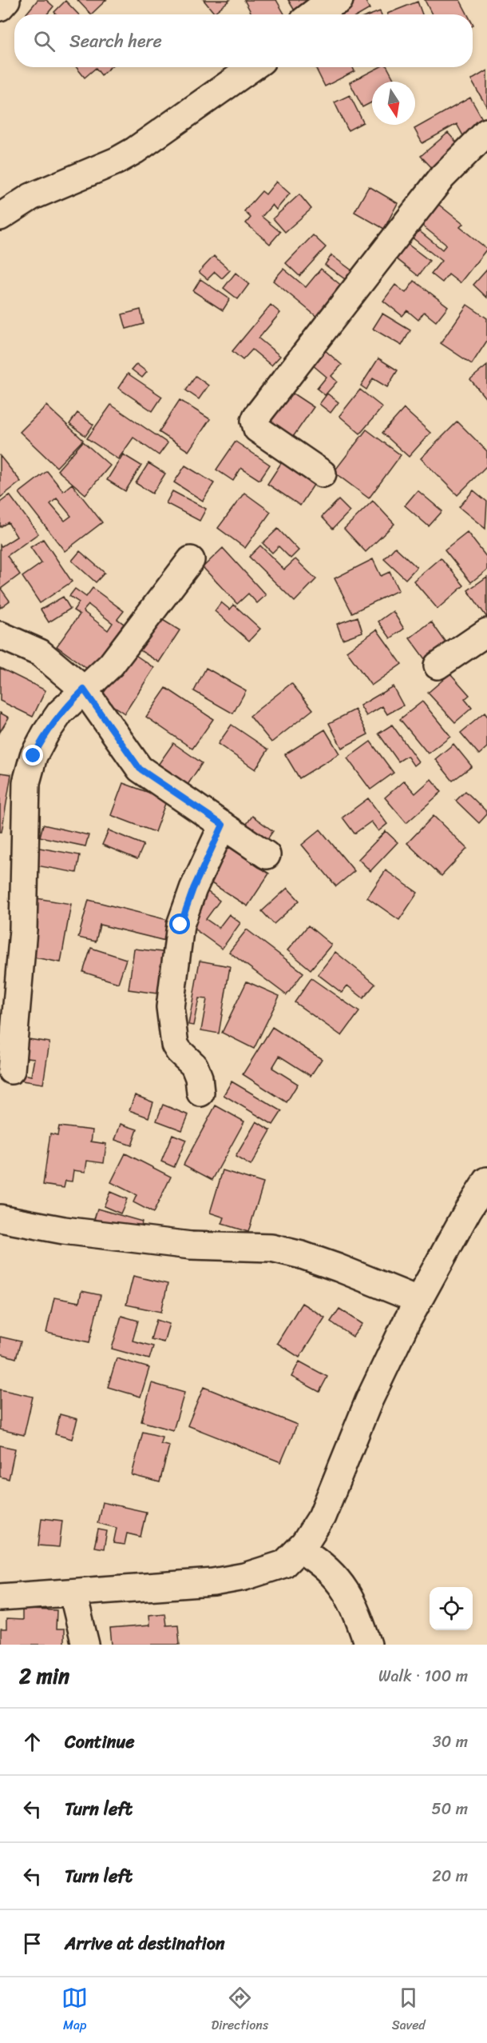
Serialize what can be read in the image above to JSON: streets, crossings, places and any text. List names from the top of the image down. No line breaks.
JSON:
{"north":"bottom","page":{"search":"Search here","heading":["2 min","Walk · 100 m"],"list":[["Continue","30 m"],["Turn left","50 m"],["Turn left","20 m"],"Arrive at destination"],"nav":["Map","Directions","Saved"]}}
